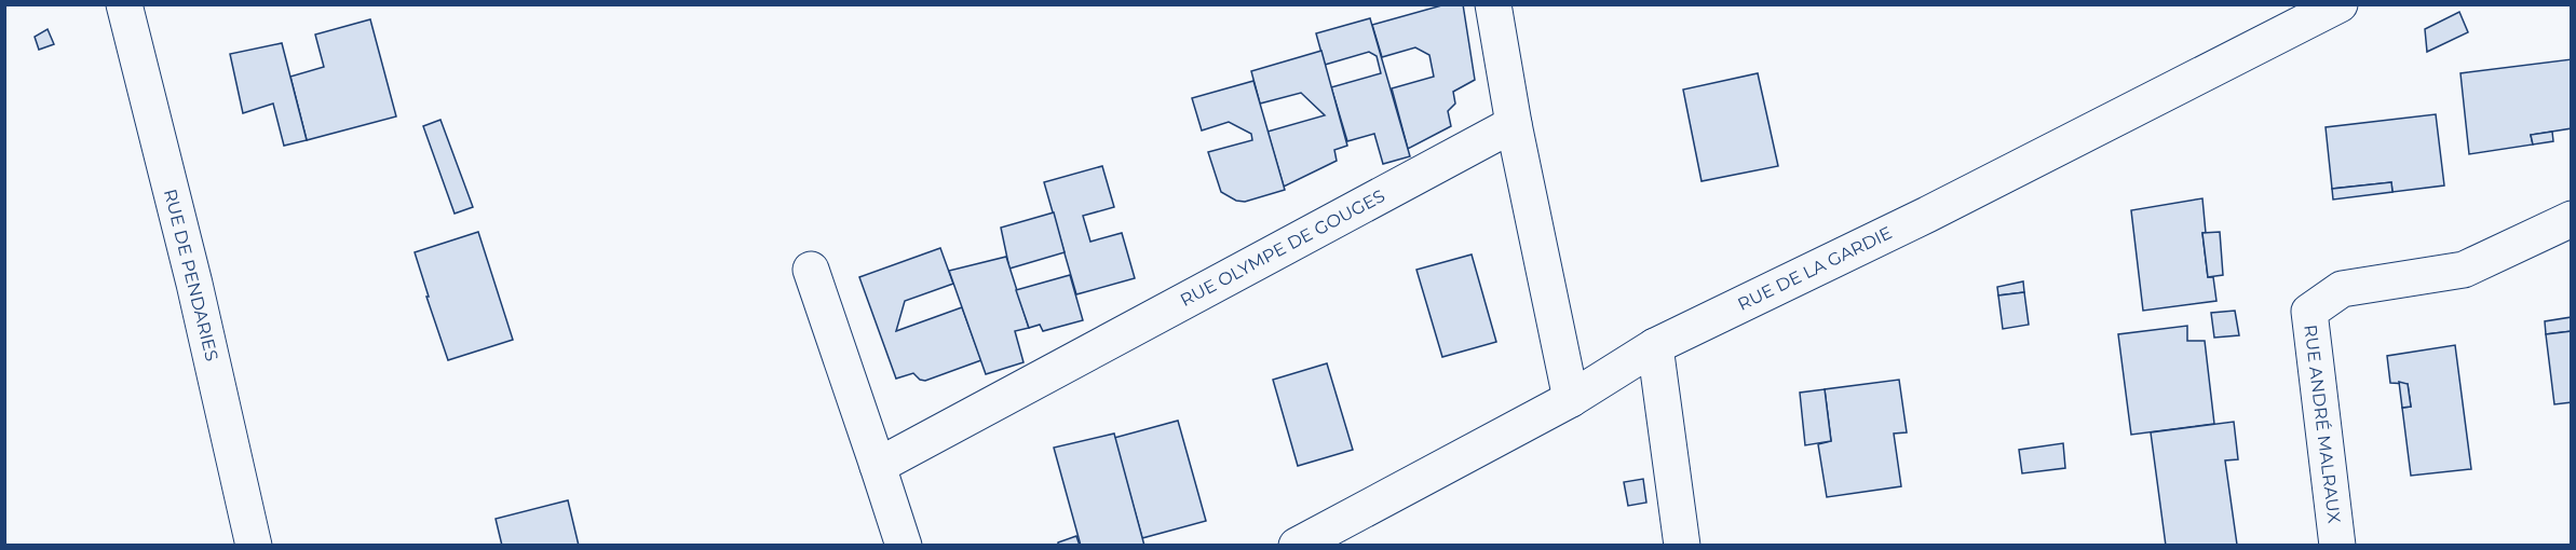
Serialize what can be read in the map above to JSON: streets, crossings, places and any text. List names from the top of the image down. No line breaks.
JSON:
{"streets":{"street":["RUE OLYMPE DE GOUGES","RUE DE LA GARDIE","RUE DE PENDARIES","RUE ANDRÉ MALRAUX"]}}
